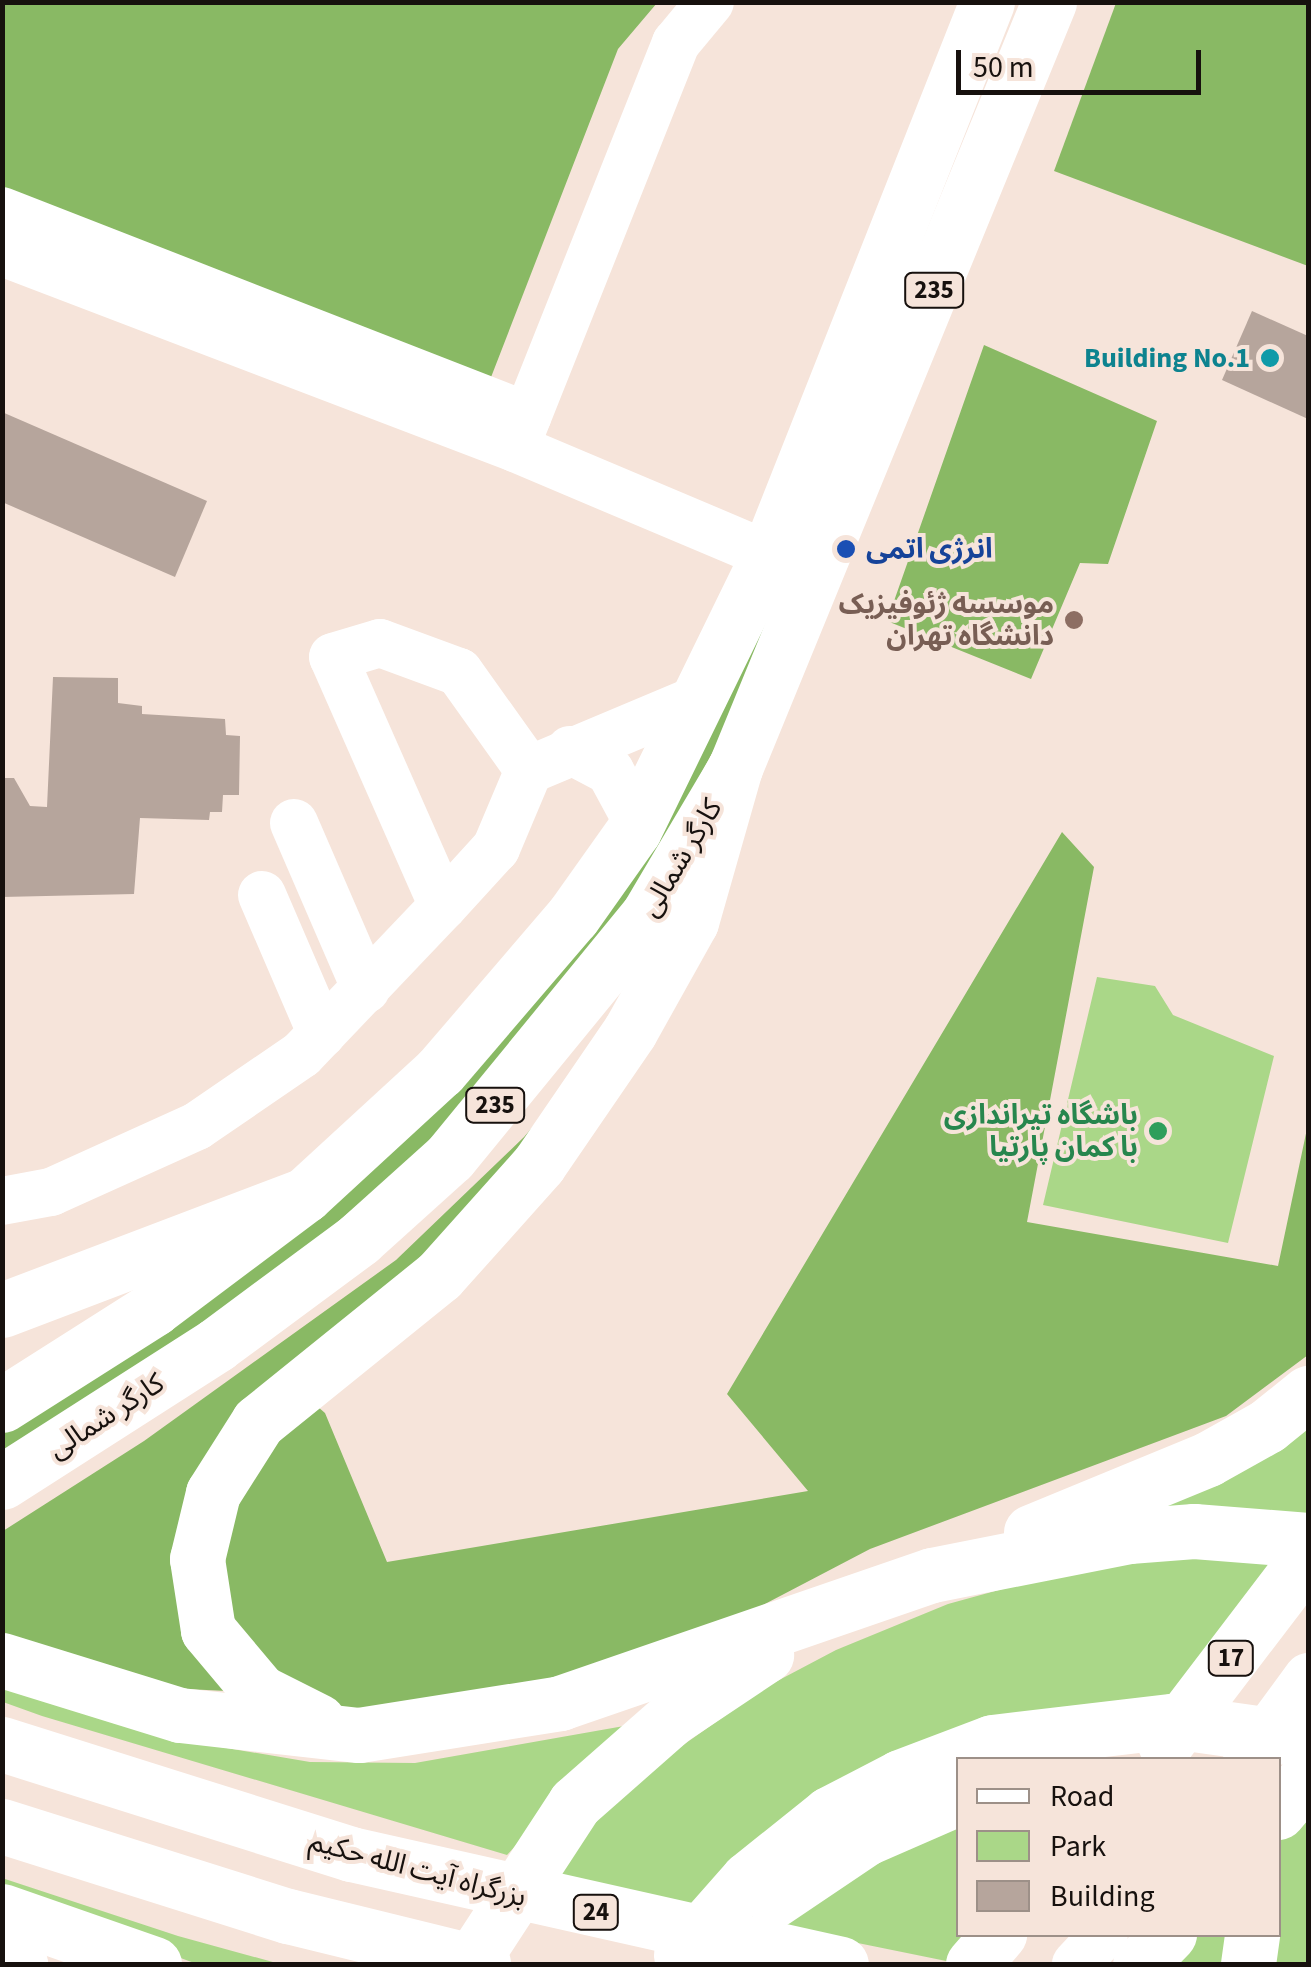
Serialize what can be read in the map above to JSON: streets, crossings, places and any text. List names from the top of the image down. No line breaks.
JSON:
{"streets":{"main road":["235","کارگر شمالی","17","بزرگراه آیت الله حکیم","24"]},"places":["Building No.1","انرژی اتمی","موسسه ژئوفیزیک دانشگاه تهران","باشگاه تیراندازی با کمان پارتیا"],"legend":["Road","Park","Building"],"scale_bar":"50 m"}
